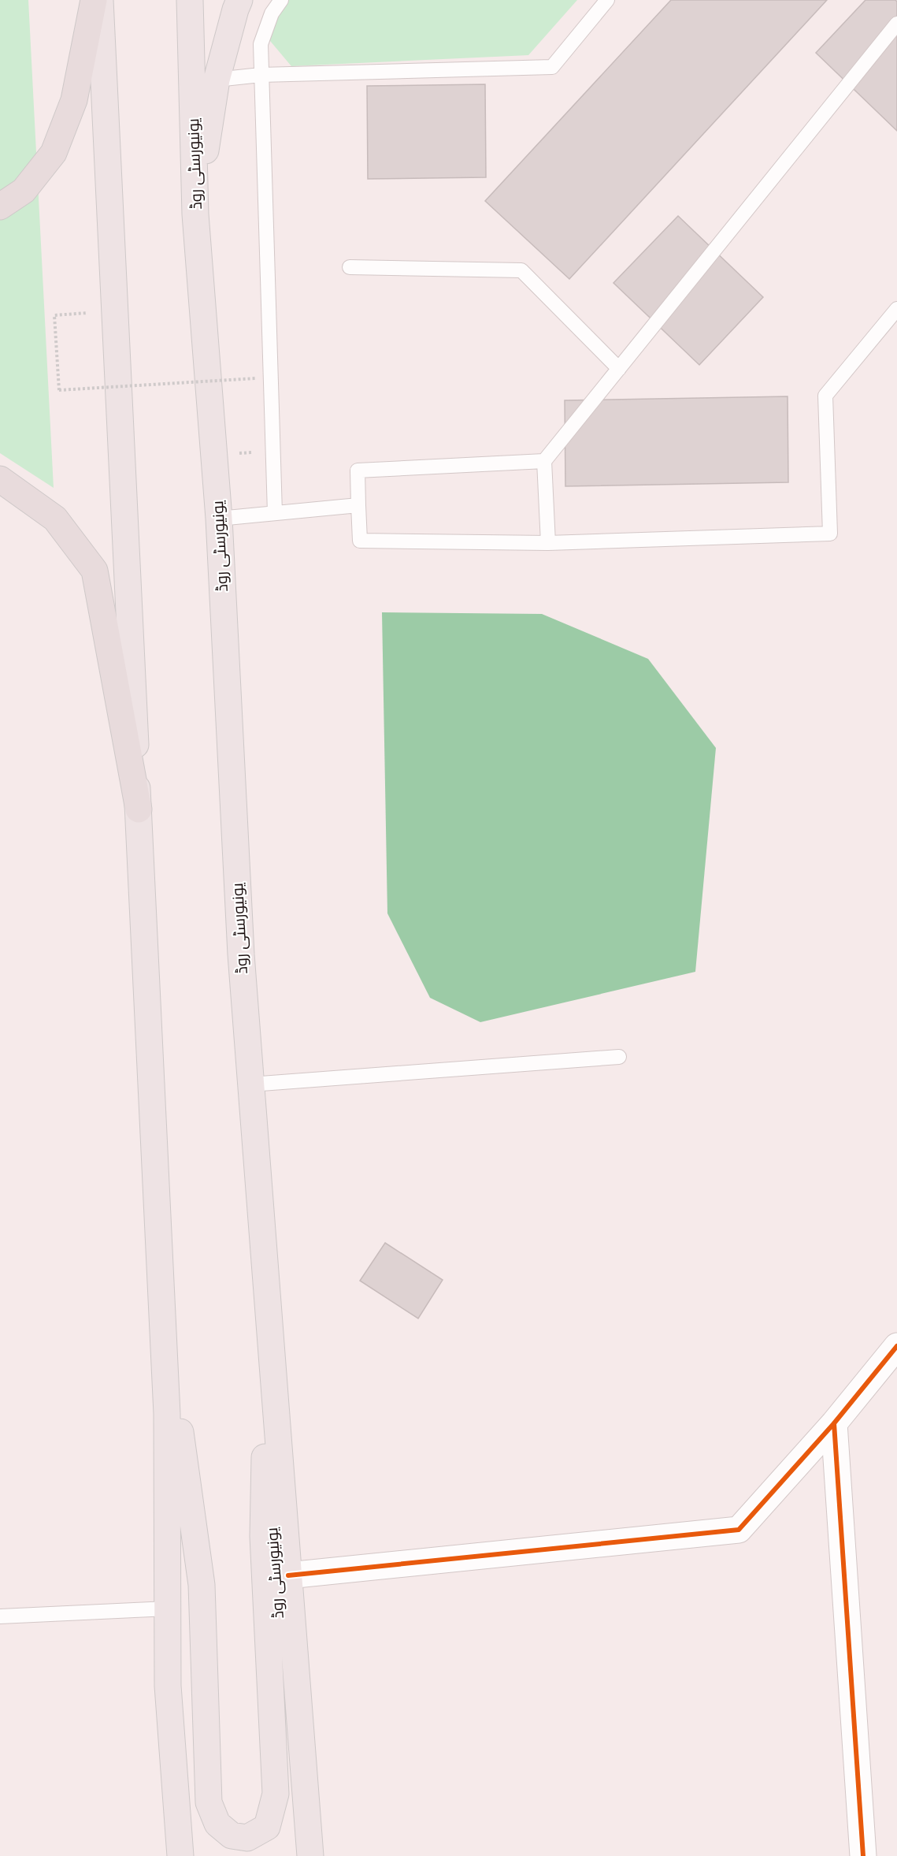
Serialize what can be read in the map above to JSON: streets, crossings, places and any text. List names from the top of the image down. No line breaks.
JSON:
{"streets":{"main road":["یونیورسٹی روڈ"]}}
